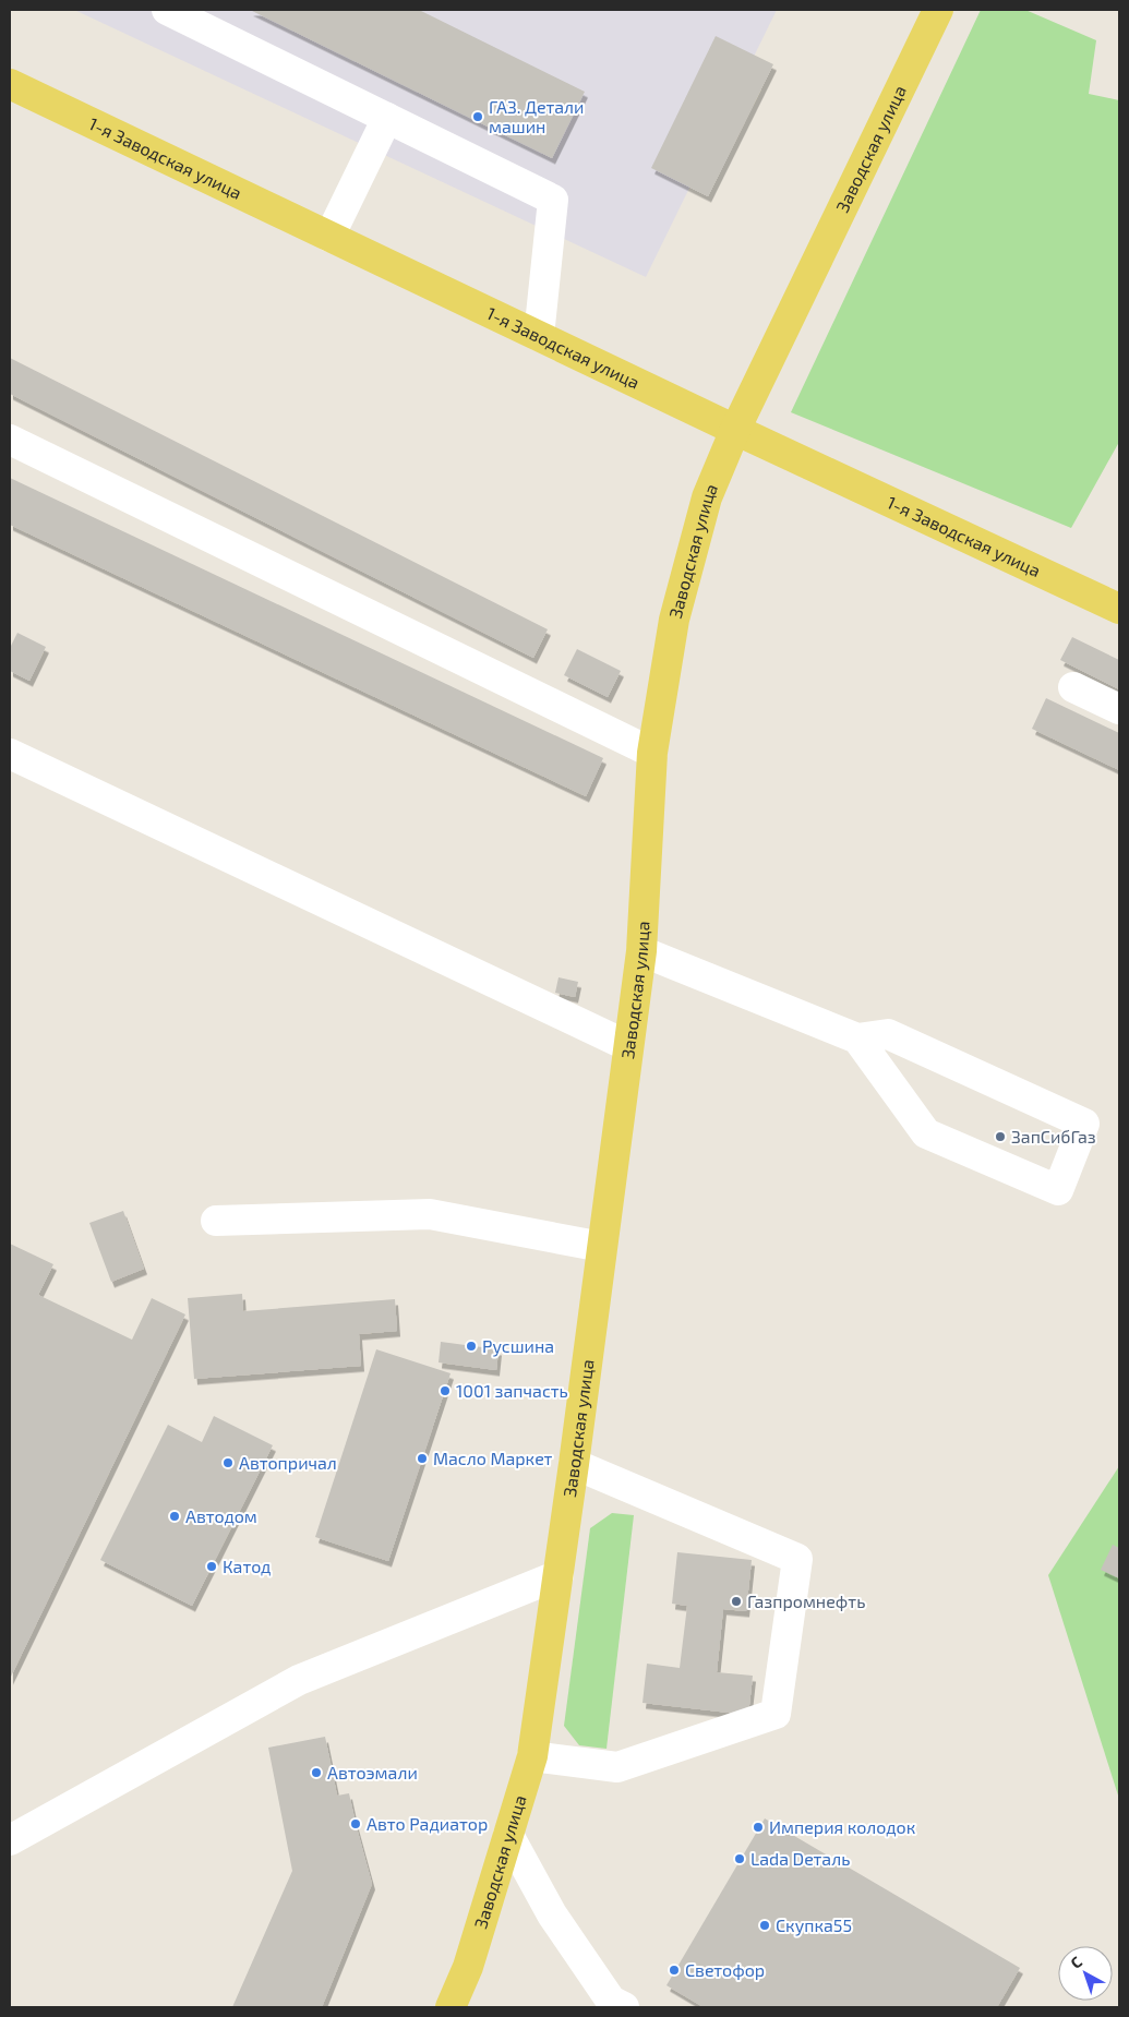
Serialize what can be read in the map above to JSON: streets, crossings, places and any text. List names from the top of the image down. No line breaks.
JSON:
{"streets":{"main road":["Заводская улица","1-я Заводская улица"]},"crossings":[["Заводская улица","1-я Заводская улица"]],"places":["ГАЗ. Детали машин","ЗапСибГаз","Русшина","1001 запчасть","Масло Маркет","Автопричал","Автодом","Катод","Газпромнефть","Автоэмали","Авто Радиатор","Империя колодок","Lada Dеталь","Скупка55","Светофор"],"north":"top left"}
